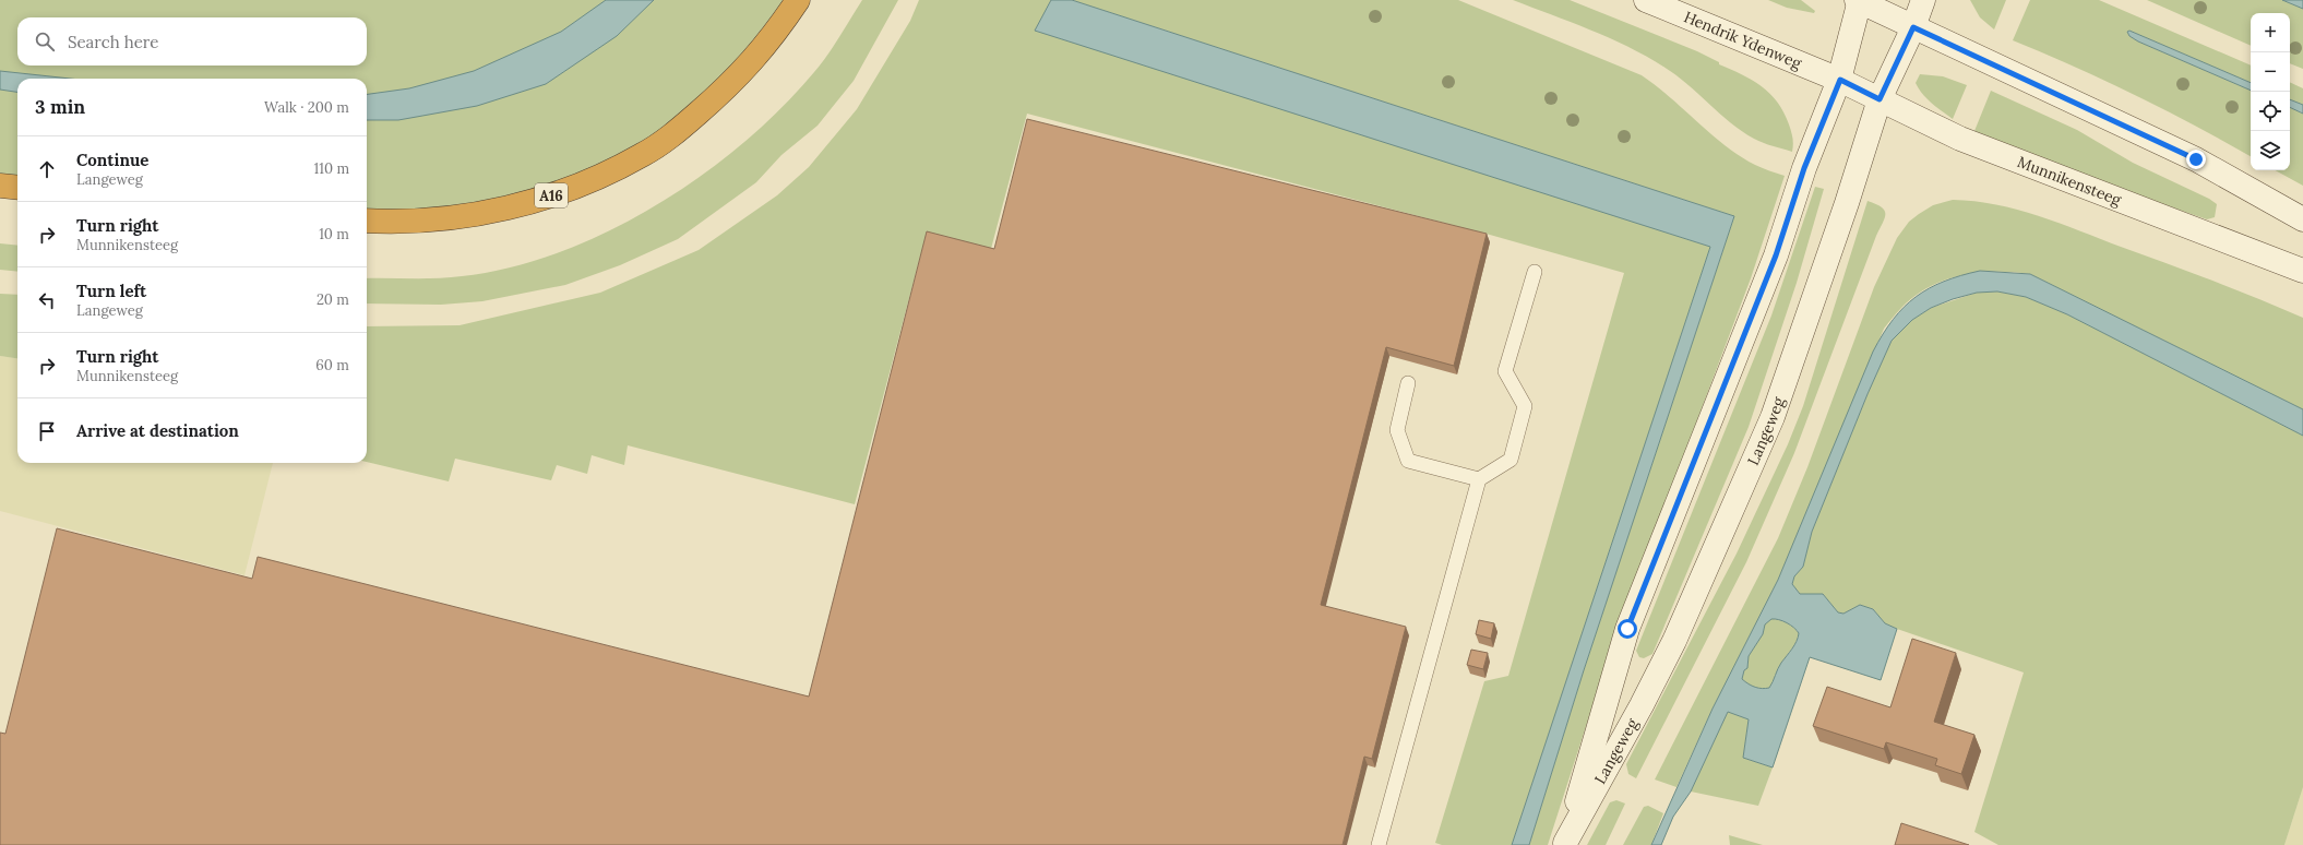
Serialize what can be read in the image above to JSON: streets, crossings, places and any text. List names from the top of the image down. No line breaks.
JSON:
{"streets":{"highway":["A16"],"main road":["Hendrik Ydenweg","Munnikensteeg","Langeweg"]},"crossings":[["Hendrik Ydenweg","Munnikensteeg"],["Hendrik Ydenweg","Langeweg"],["Munnikensteeg","Langeweg"]],"page":{"map_buttons":["+","−"],"search":"Search here","heading":["3 min","Walk · 200 m"],"list":[["Continue","Langeweg","110 m"],["Turn right","Munnikensteeg","10 m"],["Turn left","Langeweg","20 m"],["Turn right","Munnikensteeg","60 m"],"Arrive at destination"]}}
